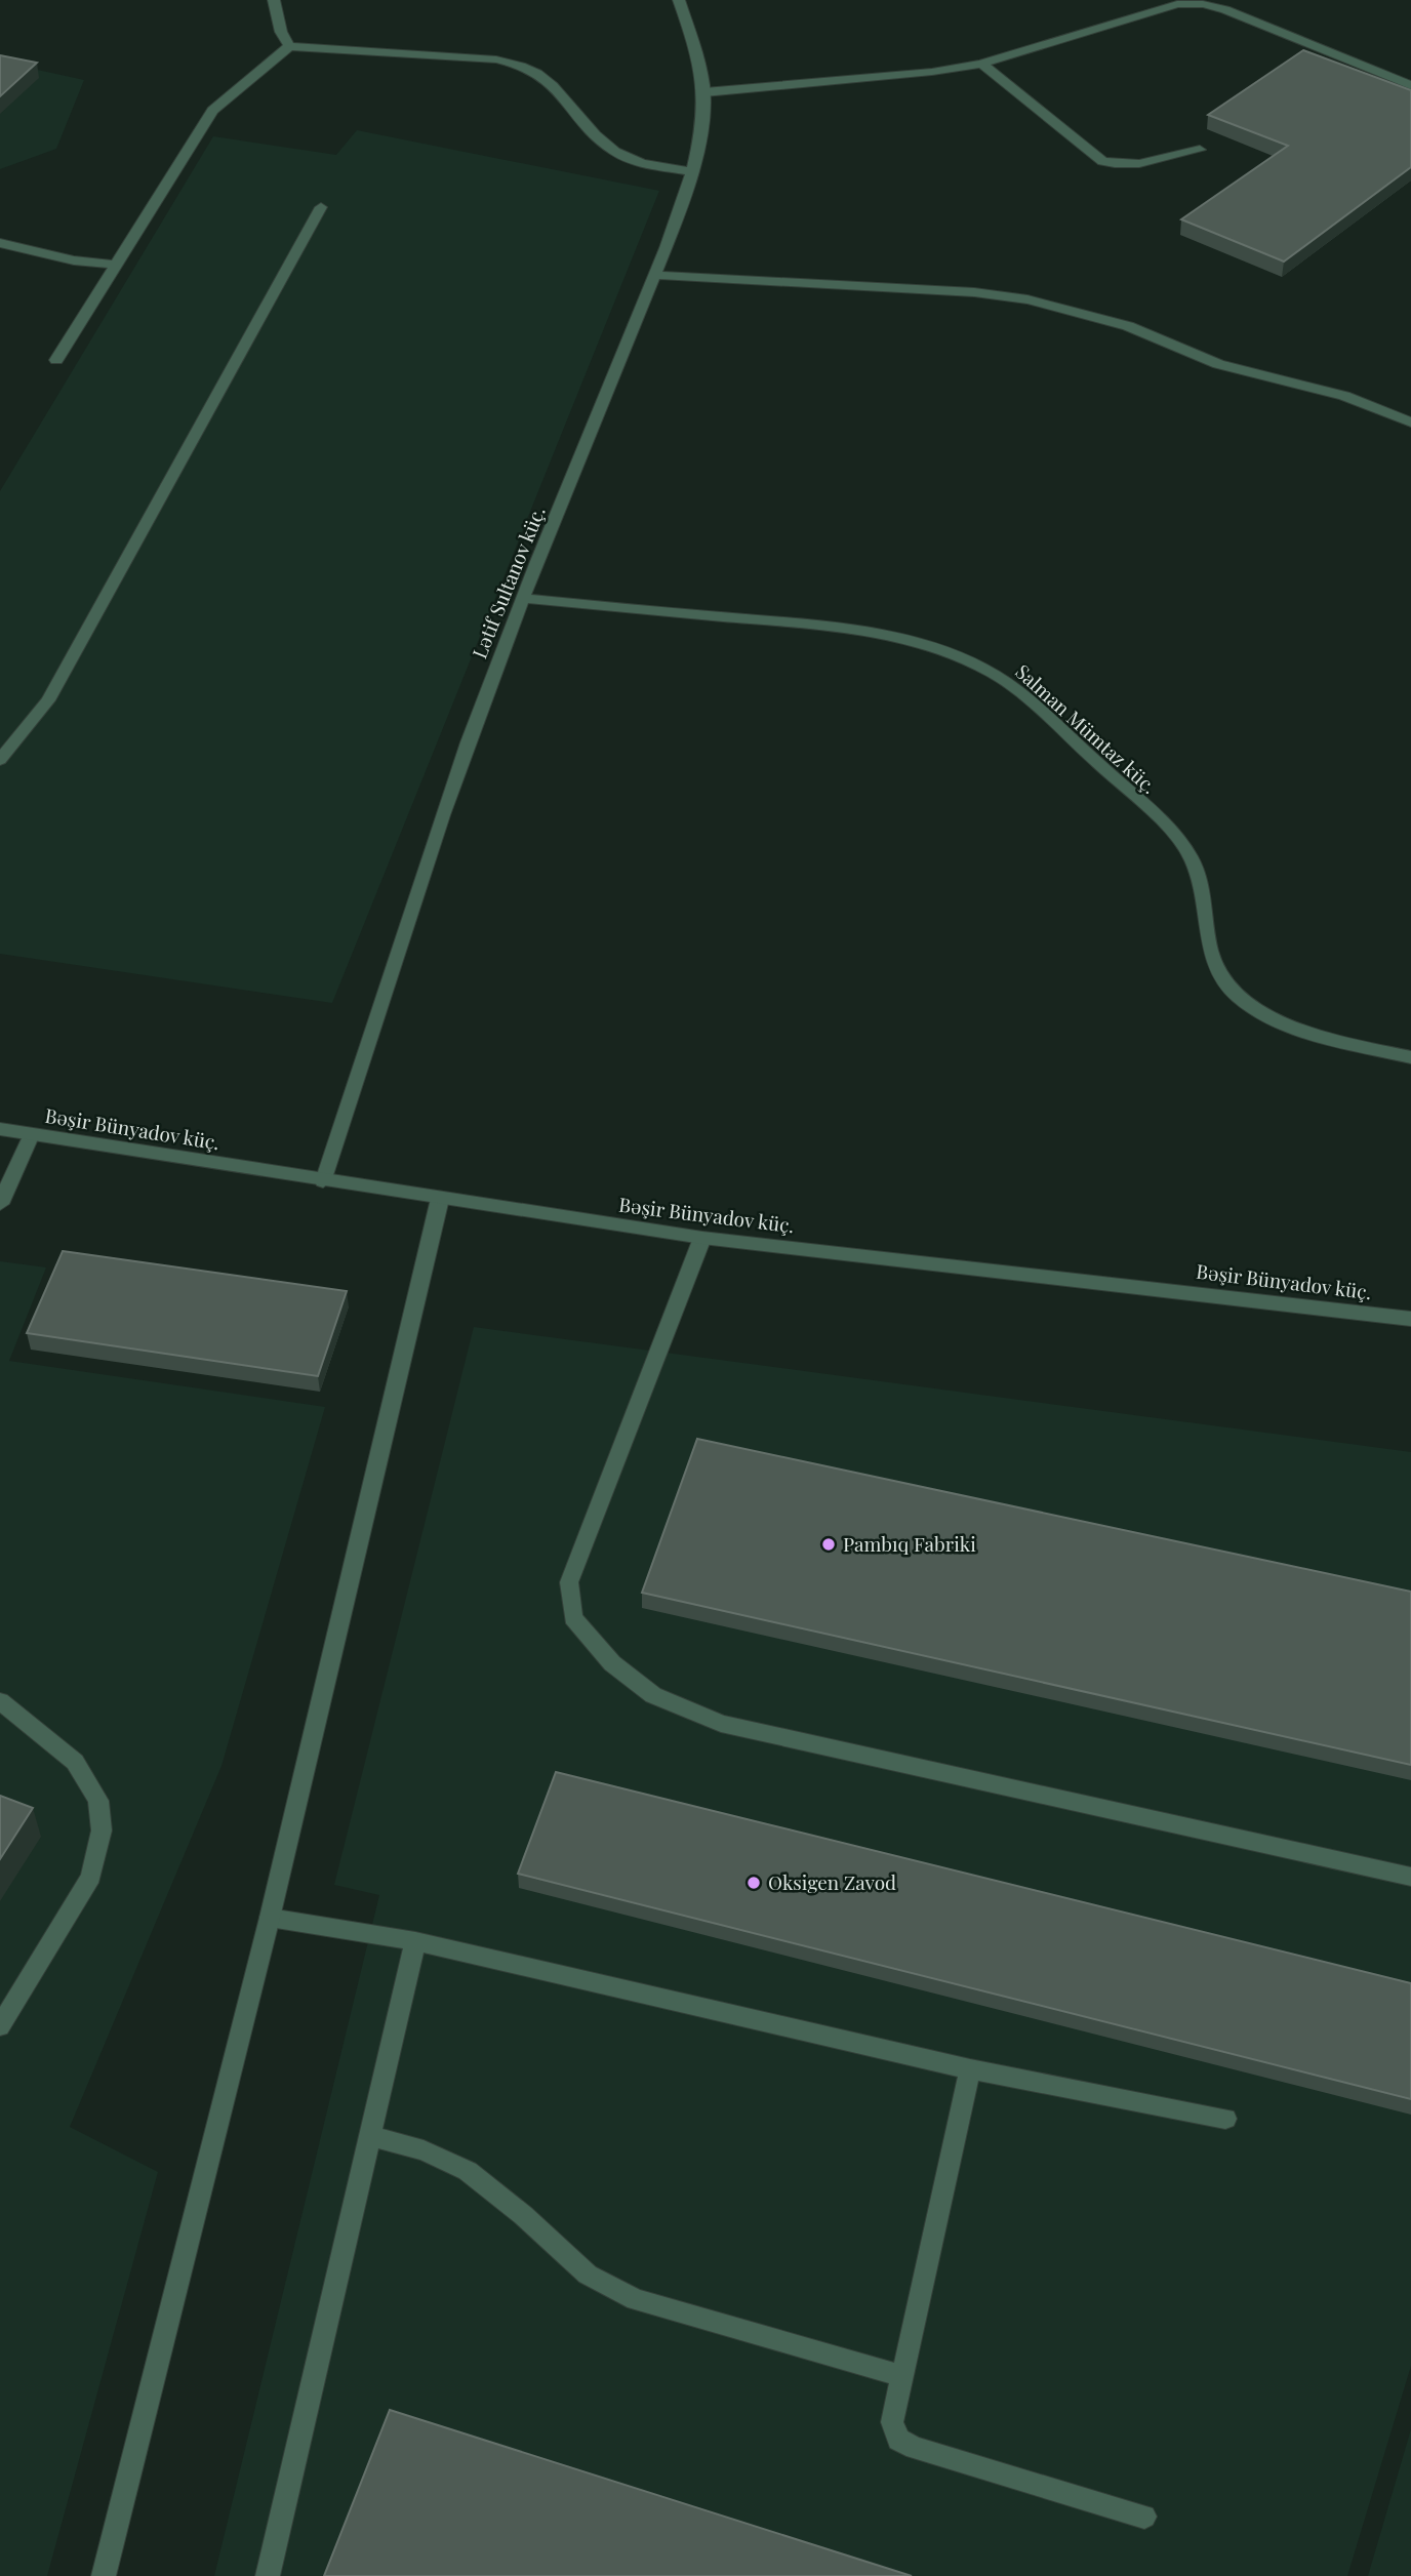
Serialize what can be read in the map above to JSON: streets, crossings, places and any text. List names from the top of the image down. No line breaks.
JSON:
{"streets":{"street":["Lətif Sultanov küç.","Salman Mümtaz küç.","Bəşir Bünyadov küç."]},"crossings":[["Lətif Sultanov küç.","Salman Mümtaz küç."],["Lətif Sultanov küç.","Bəşir Bünyadov küç."]],"places":["Pambıq Fabriki","Oksigen Zavod"]}
